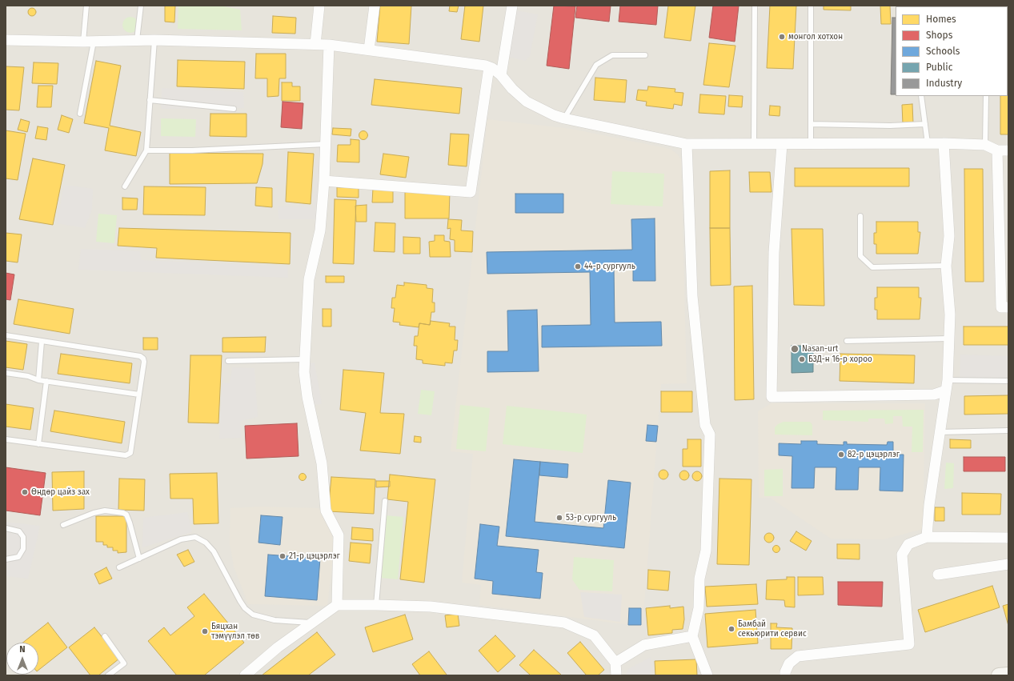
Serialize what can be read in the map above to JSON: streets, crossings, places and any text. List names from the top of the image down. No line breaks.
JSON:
{"places":["монгол хотхон","44-р сургууль","Nasan-urt","БЗД-н 16-р хороо","82-р цэцэрлэг","Өндөр цайз зах","53-р сургууль","21-р цэцэрлэг","Бамбай секьюрити сервис","Бяцхан тэмүүлэл төв"],"legend":["Homes","Shops","Schools","Public","Industry"],"north":"top"}
